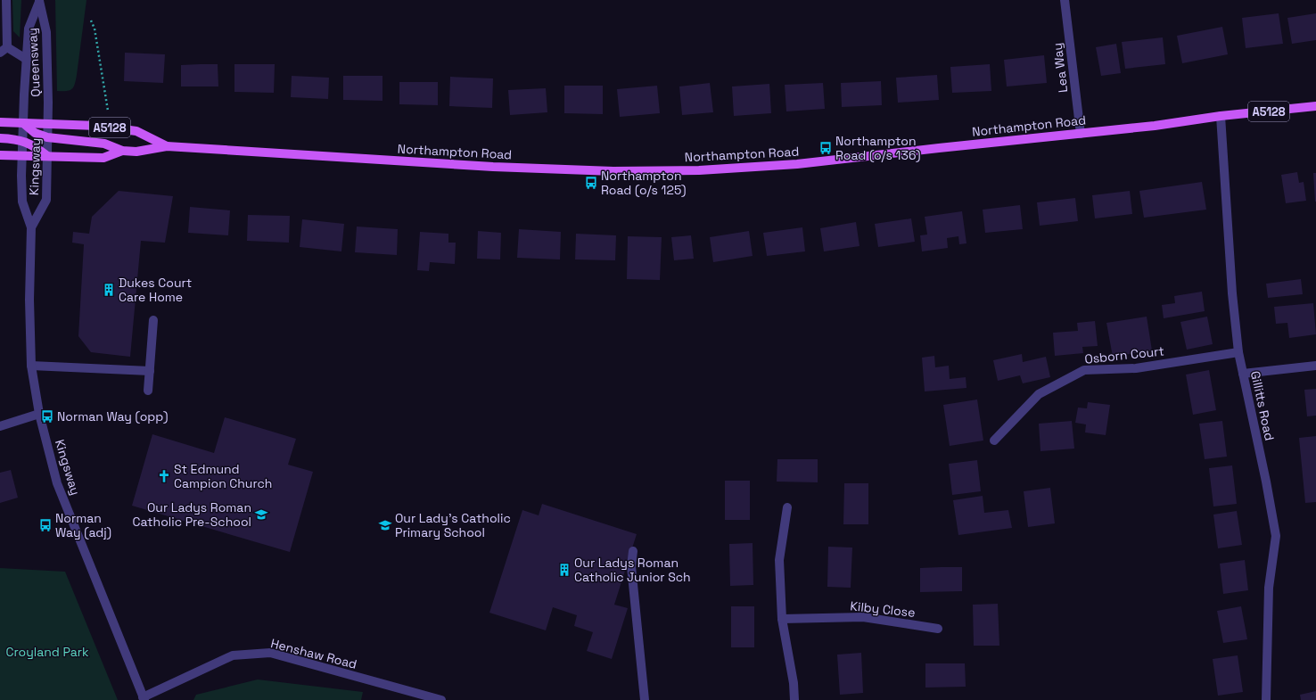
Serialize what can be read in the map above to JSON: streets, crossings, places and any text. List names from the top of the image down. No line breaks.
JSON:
{"streets":{"main road":["A5128","Northampton Road"],"street":["Queensway","Lea Way","Kingsway","Osborn Court","Gillitts Road","Kilby Close","Henshaw Road"]},"crossings":[["Queensway","Northampton Road"],["Queensway","Kingsway"],["Lea Way","Northampton Road"],["Northampton Road","Kingsway"],["Northampton Road","Gillitts Road"],["Kingsway","Henshaw Road"],["Osborn Court","Gillitts Road"]],"parks":["Croyland Park"],"places":{"bus stop":["Northampton Road (o/s 136)","Northampton Road (o/s 125)","Norman Way (opp)","Norman Way (adj)"],"building":["Dukes Court Care Home","Our Ladys Roman Catholic Junior Sch"],"church":["St Edmund Campion Church"],"school or university":["Our Ladys Roman Catholic Pre-School","Our Lady's Catholic Primary School"]}}
